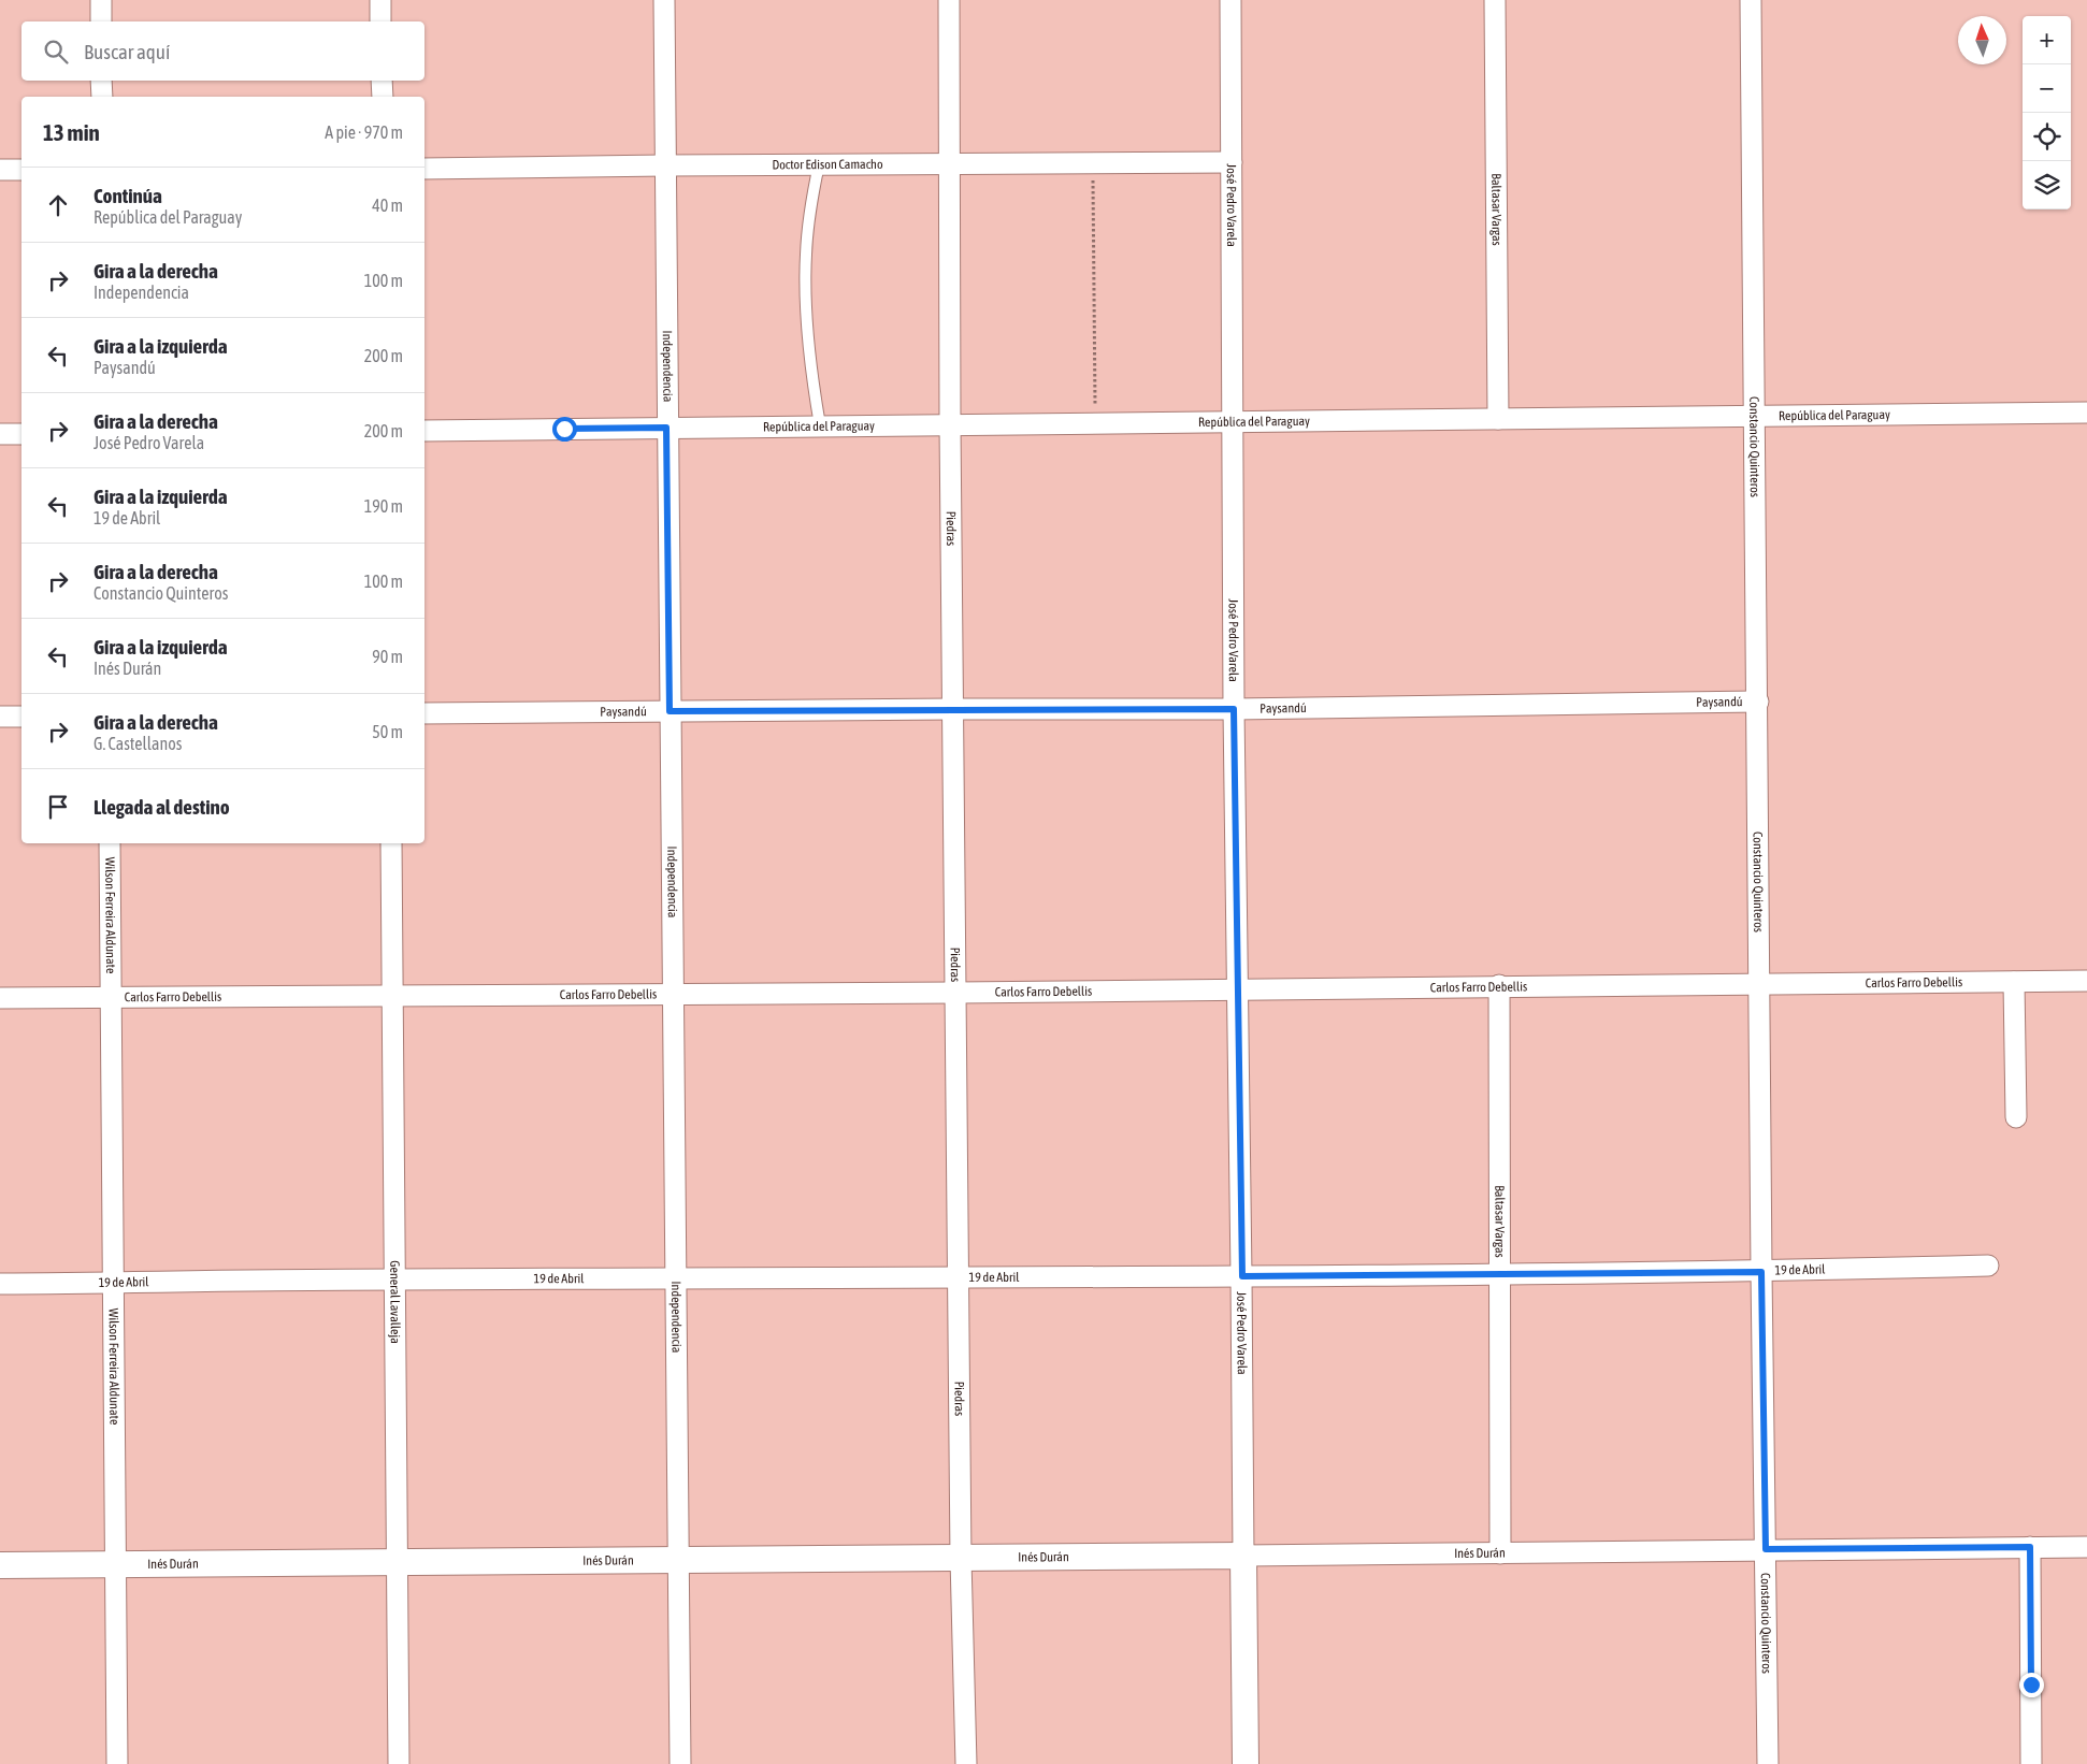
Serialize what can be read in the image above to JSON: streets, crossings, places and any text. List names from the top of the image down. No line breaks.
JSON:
{"streets":{"street":["Doctor Edison Camacho","José Pedro Varela","Baltasar Vargas","Independencia","República del Paraguay","Constancio Quinteros","Piedras","Paysandú","Wilson Ferreira Aldunate","Carlos Farro Debellis","19 de Abril","General Lavalleja","Inés Durán"]},"crossings":[["Doctor Edison Camacho","José Pedro Varela"],["Doctor Edison Camacho","Independencia"],["Doctor Edison Camacho","Piedras"],["José Pedro Varela","República del Paraguay"],["José Pedro Varela","Paysandú"],["José Pedro Varela","Carlos Farro Debellis"],["José Pedro Varela","19 de Abril"],["José Pedro Varela","Inés Durán"],["Baltasar Vargas","República del Paraguay"],["Baltasar Vargas","Carlos Farro Debellis"],["Baltasar Vargas","19 de Abril"],["Baltasar Vargas","Inés Durán"],["Independencia","República del Paraguay"],["Independencia","Paysandú"],["Independencia","Carlos Farro Debellis"],["Independencia","19 de Abril"],["Independencia","Inés Durán"],["República del Paraguay","Constancio Quinteros"],["República del Paraguay","Piedras"],["Constancio Quinteros","Paysandú"],["Constancio Quinteros","Carlos Farro Debellis"],["Constancio Quinteros","19 de Abril"],["Constancio Quinteros","Inés Durán"],["Piedras","Paysandú"],["Piedras","Carlos Farro Debellis"],["Piedras","19 de Abril"],["Piedras","Inés Durán"],["Wilson Ferreira Aldunate","Carlos Farro Debellis"],["Wilson Ferreira Aldunate","19 de Abril"],["Wilson Ferreira Aldunate","Inés Durán"],["Carlos Farro Debellis","General Lavalleja"],["19 de Abril","General Lavalleja"],["General Lavalleja","Inés Durán"]],"north":"top","page":{"map_buttons":["+","−"],"search":"Buscar aquí","heading":["13 min","A pie · 970 m"],"list":[["Continúa","República del Paraguay","40 m"],["Gira a la derecha","Independencia","100 m"],["Gira a la izquierda","Paysandú","200 m"],["Gira a la derecha","José Pedro Varela","200 m"],["Gira a la izquierda","19 de Abril","190 m"],["Gira a la derecha","Constancio Quinteros","100 m"],["Gira a la izquierda","Inés Durán","90 m"],["Gira a la derecha","G. Castellanos","50 m"],"Llegada al destino"]}}
